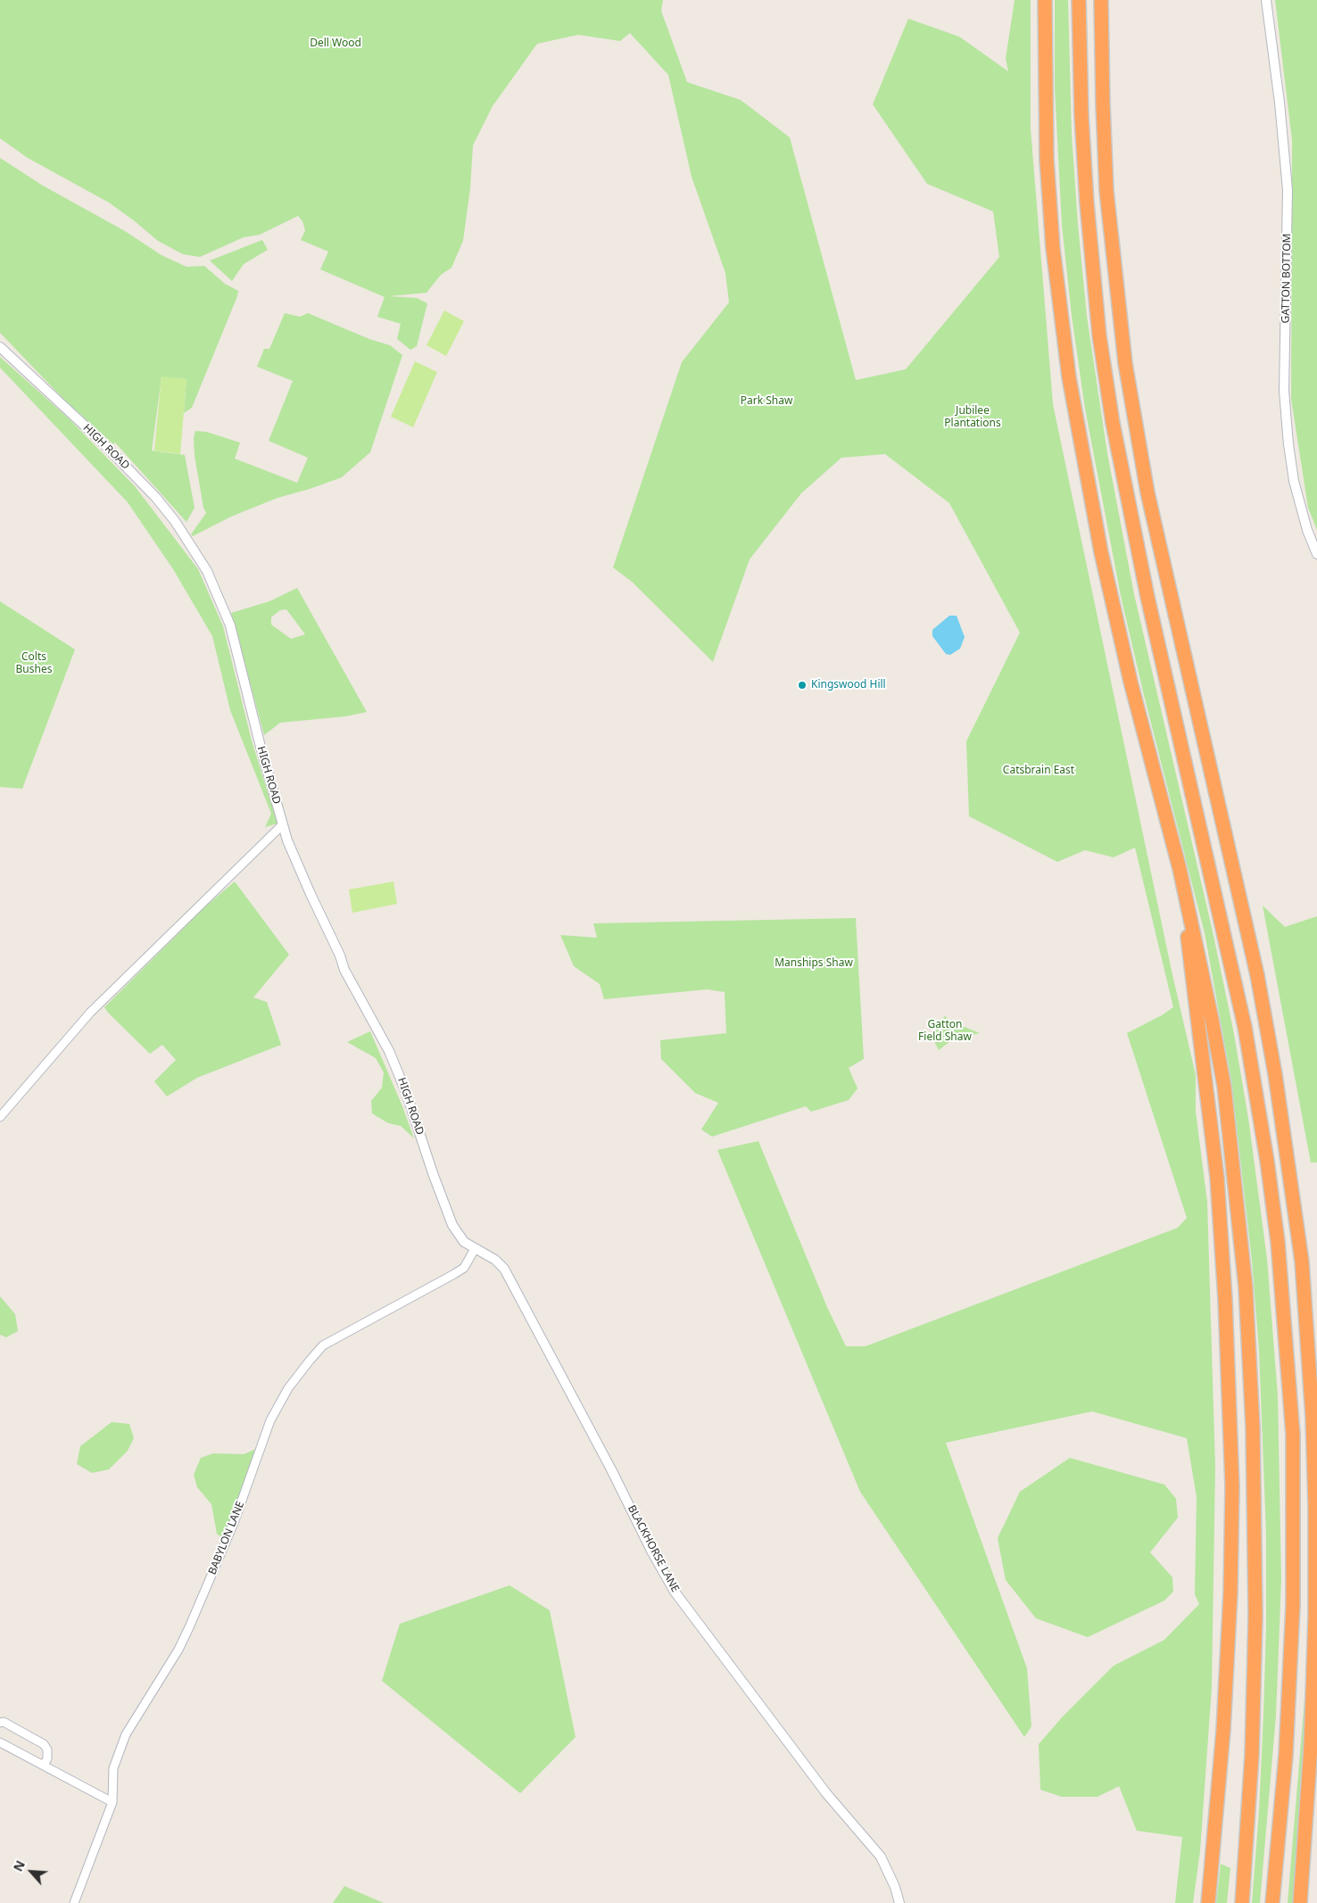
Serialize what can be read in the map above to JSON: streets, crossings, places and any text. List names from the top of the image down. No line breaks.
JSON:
{"streets":{"street":["GATTON BOTTOM","HIGH ROAD","BABYLON LANE","BLACKHORSE LANE"]},"crossings":[["HIGH ROAD","BABYLON LANE"],["HIGH ROAD","BLACKHORSE LANE"],["BABYLON LANE","BLACKHORSE LANE"]],"parks":["Dell Wood","Park Shaw","Jubilee Plantations","Colts Bushes","Catsbrain East","Manships Shaw","Gatton Field Shaw"],"places":["Kingswood Hill"],"north":"top left"}
